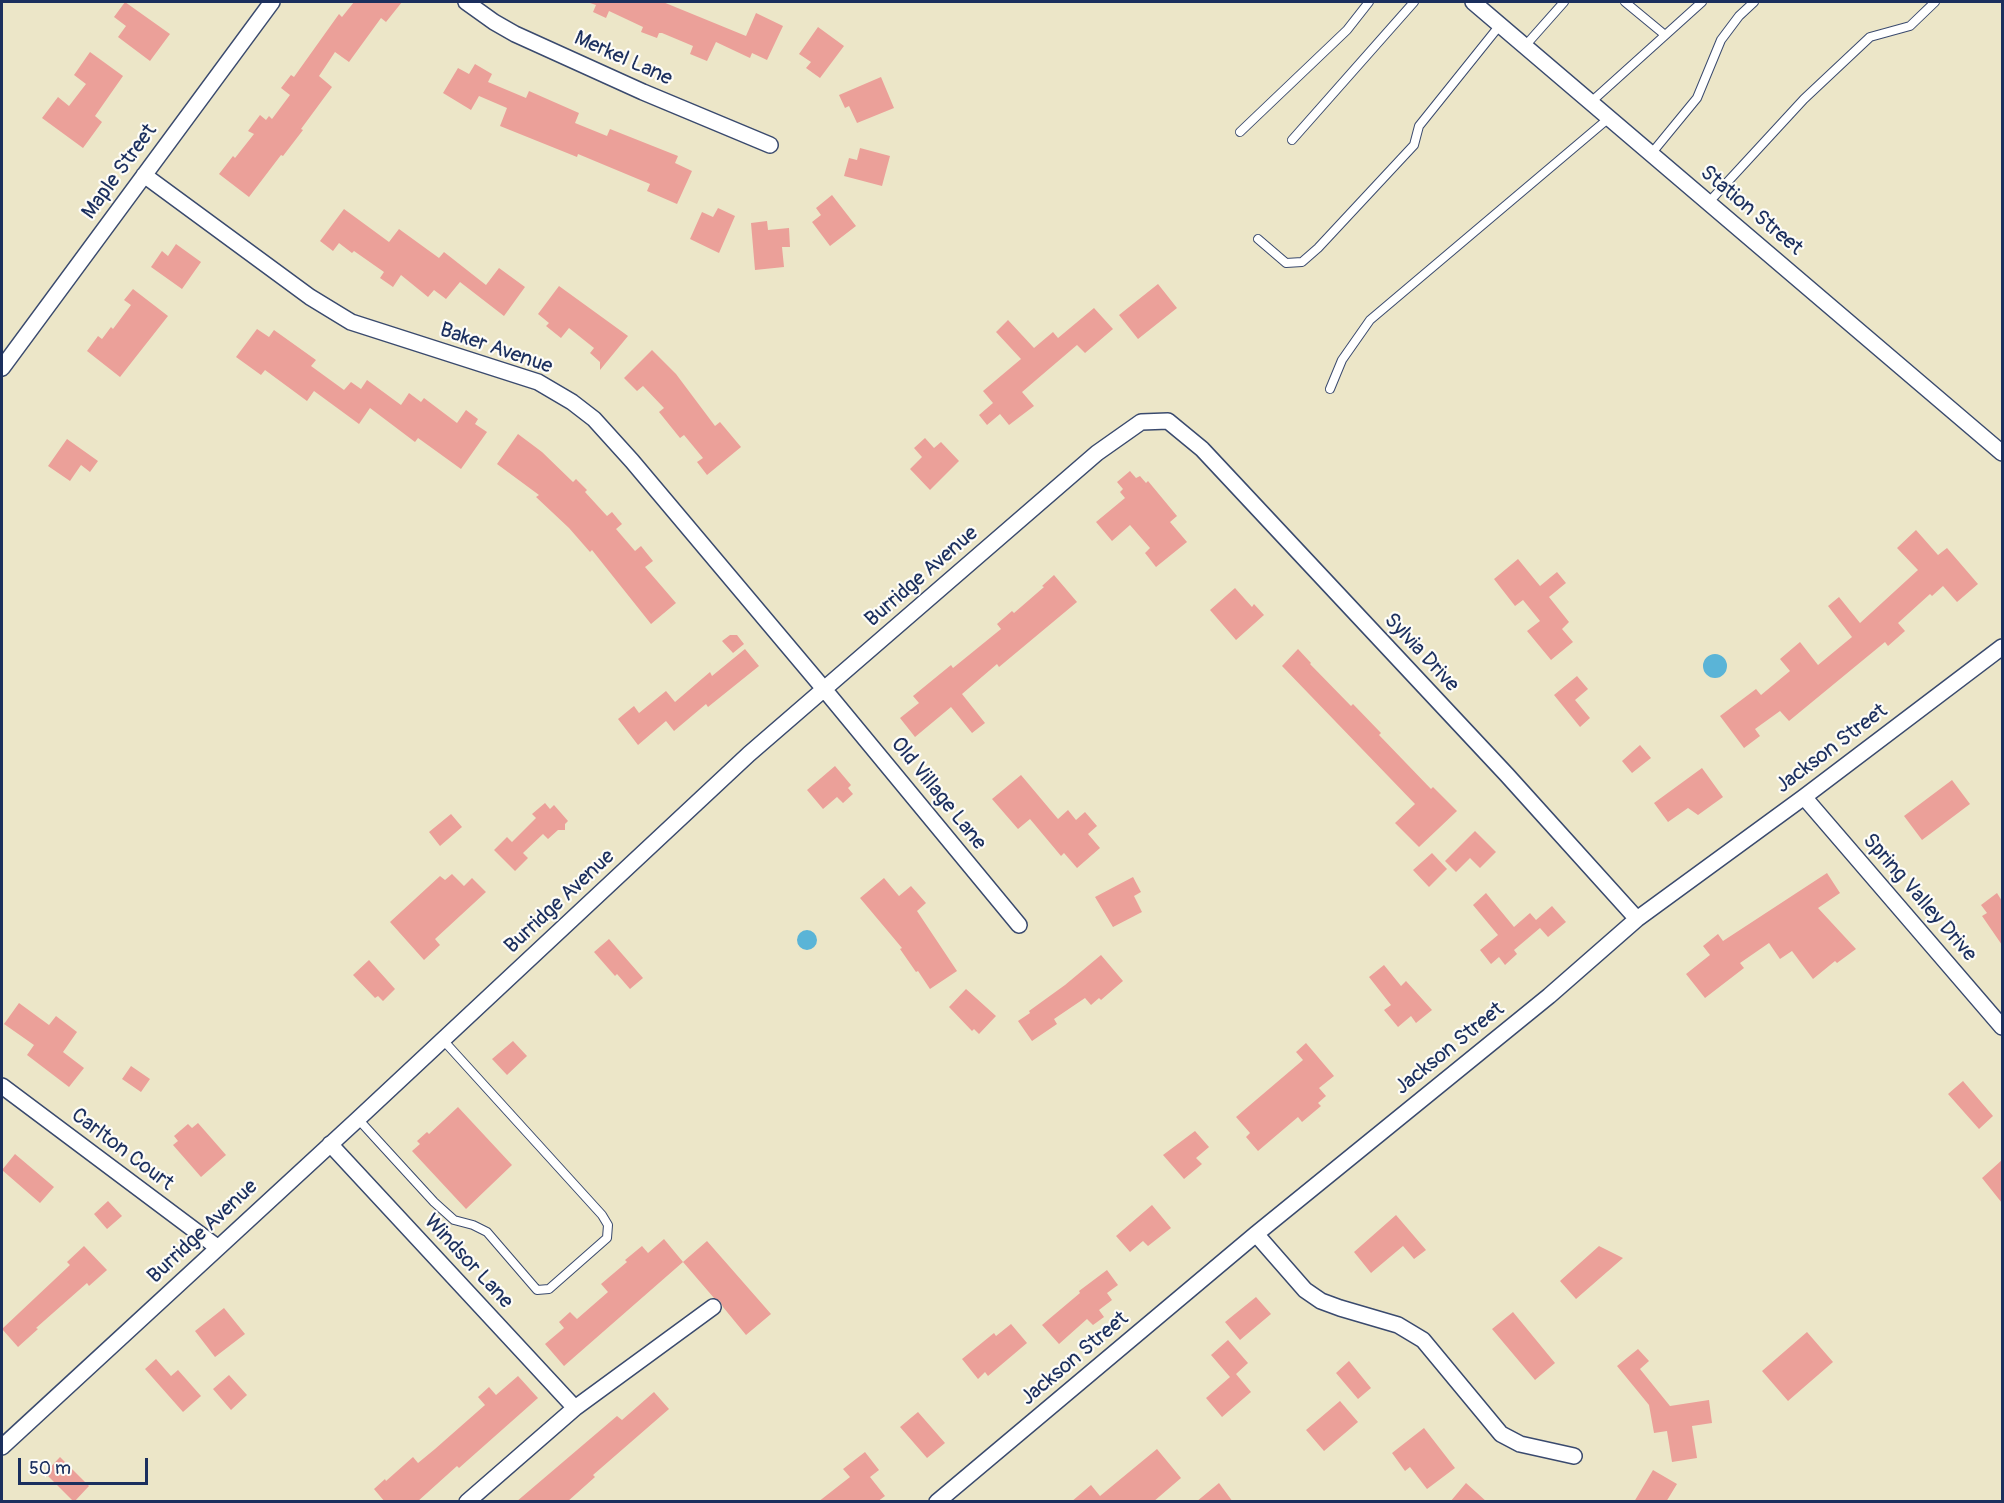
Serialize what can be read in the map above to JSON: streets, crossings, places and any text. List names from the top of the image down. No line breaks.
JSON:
{"streets":{"street":["Merkel Lane","Maple Street","Station Street","Baker Avenue","Burridge Avenue","Sylvia Drive","Jackson Street","Old Village Lane","Spring Valley Drive","Carlton Court","Windsor Lane"]},"crossings":[["Maple Street","Baker Avenue"],["Baker Avenue","Burridge Avenue"],["Baker Avenue","Old Village Lane"],["Burridge Avenue","Sylvia Drive"],["Burridge Avenue","Old Village Lane"],["Burridge Avenue","Carlton Court"],["Burridge Avenue","Windsor Lane"],["Sylvia Drive","Jackson Street"],["Jackson Street","Spring Valley Drive"]],"scale_bar":"50 m"}
